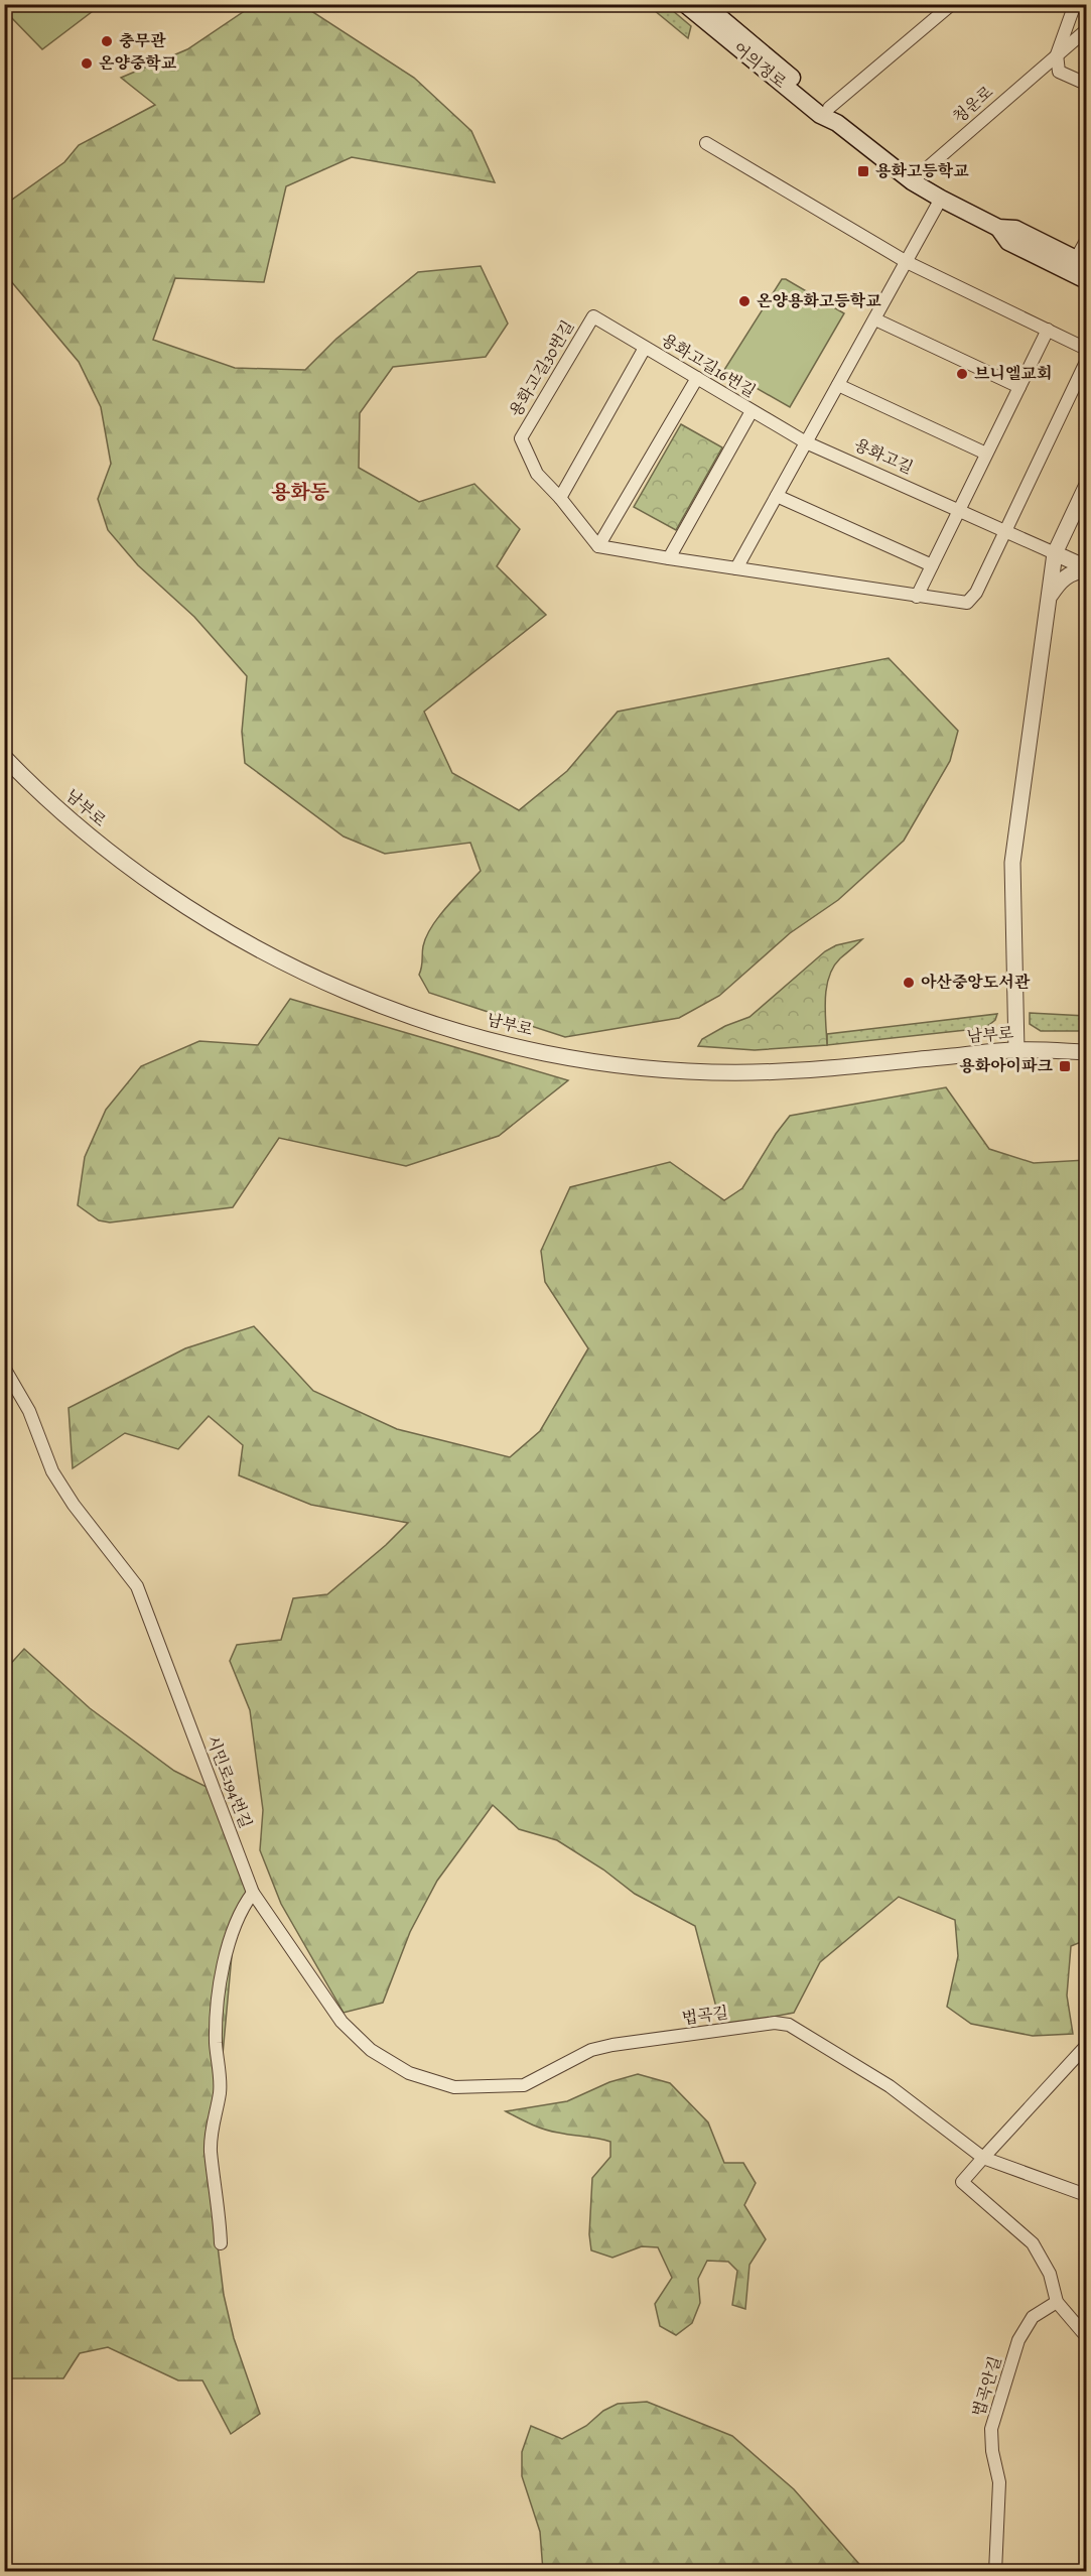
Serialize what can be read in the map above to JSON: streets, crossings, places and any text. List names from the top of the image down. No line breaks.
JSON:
{"streets":{"main road":["어의정로"],"street":["청운로","용화고길16번길","용화고길30번길","용화고길","남부로","시민로194번길","법곡길","법곡안길"]},"crossings":[["어의정로","청운로"],["용화고길16번길","용화고길30번길"],["용화고길16번길","용화고길"],["시민로194번길","법곡길"]],"districts":["용화동"],"places":{"other":["충무관","온양중학교","온양용화고등학교","브니엘교회","아산중앙도서관"],"transit":["용화고등학교","용화아이파크"]}}
